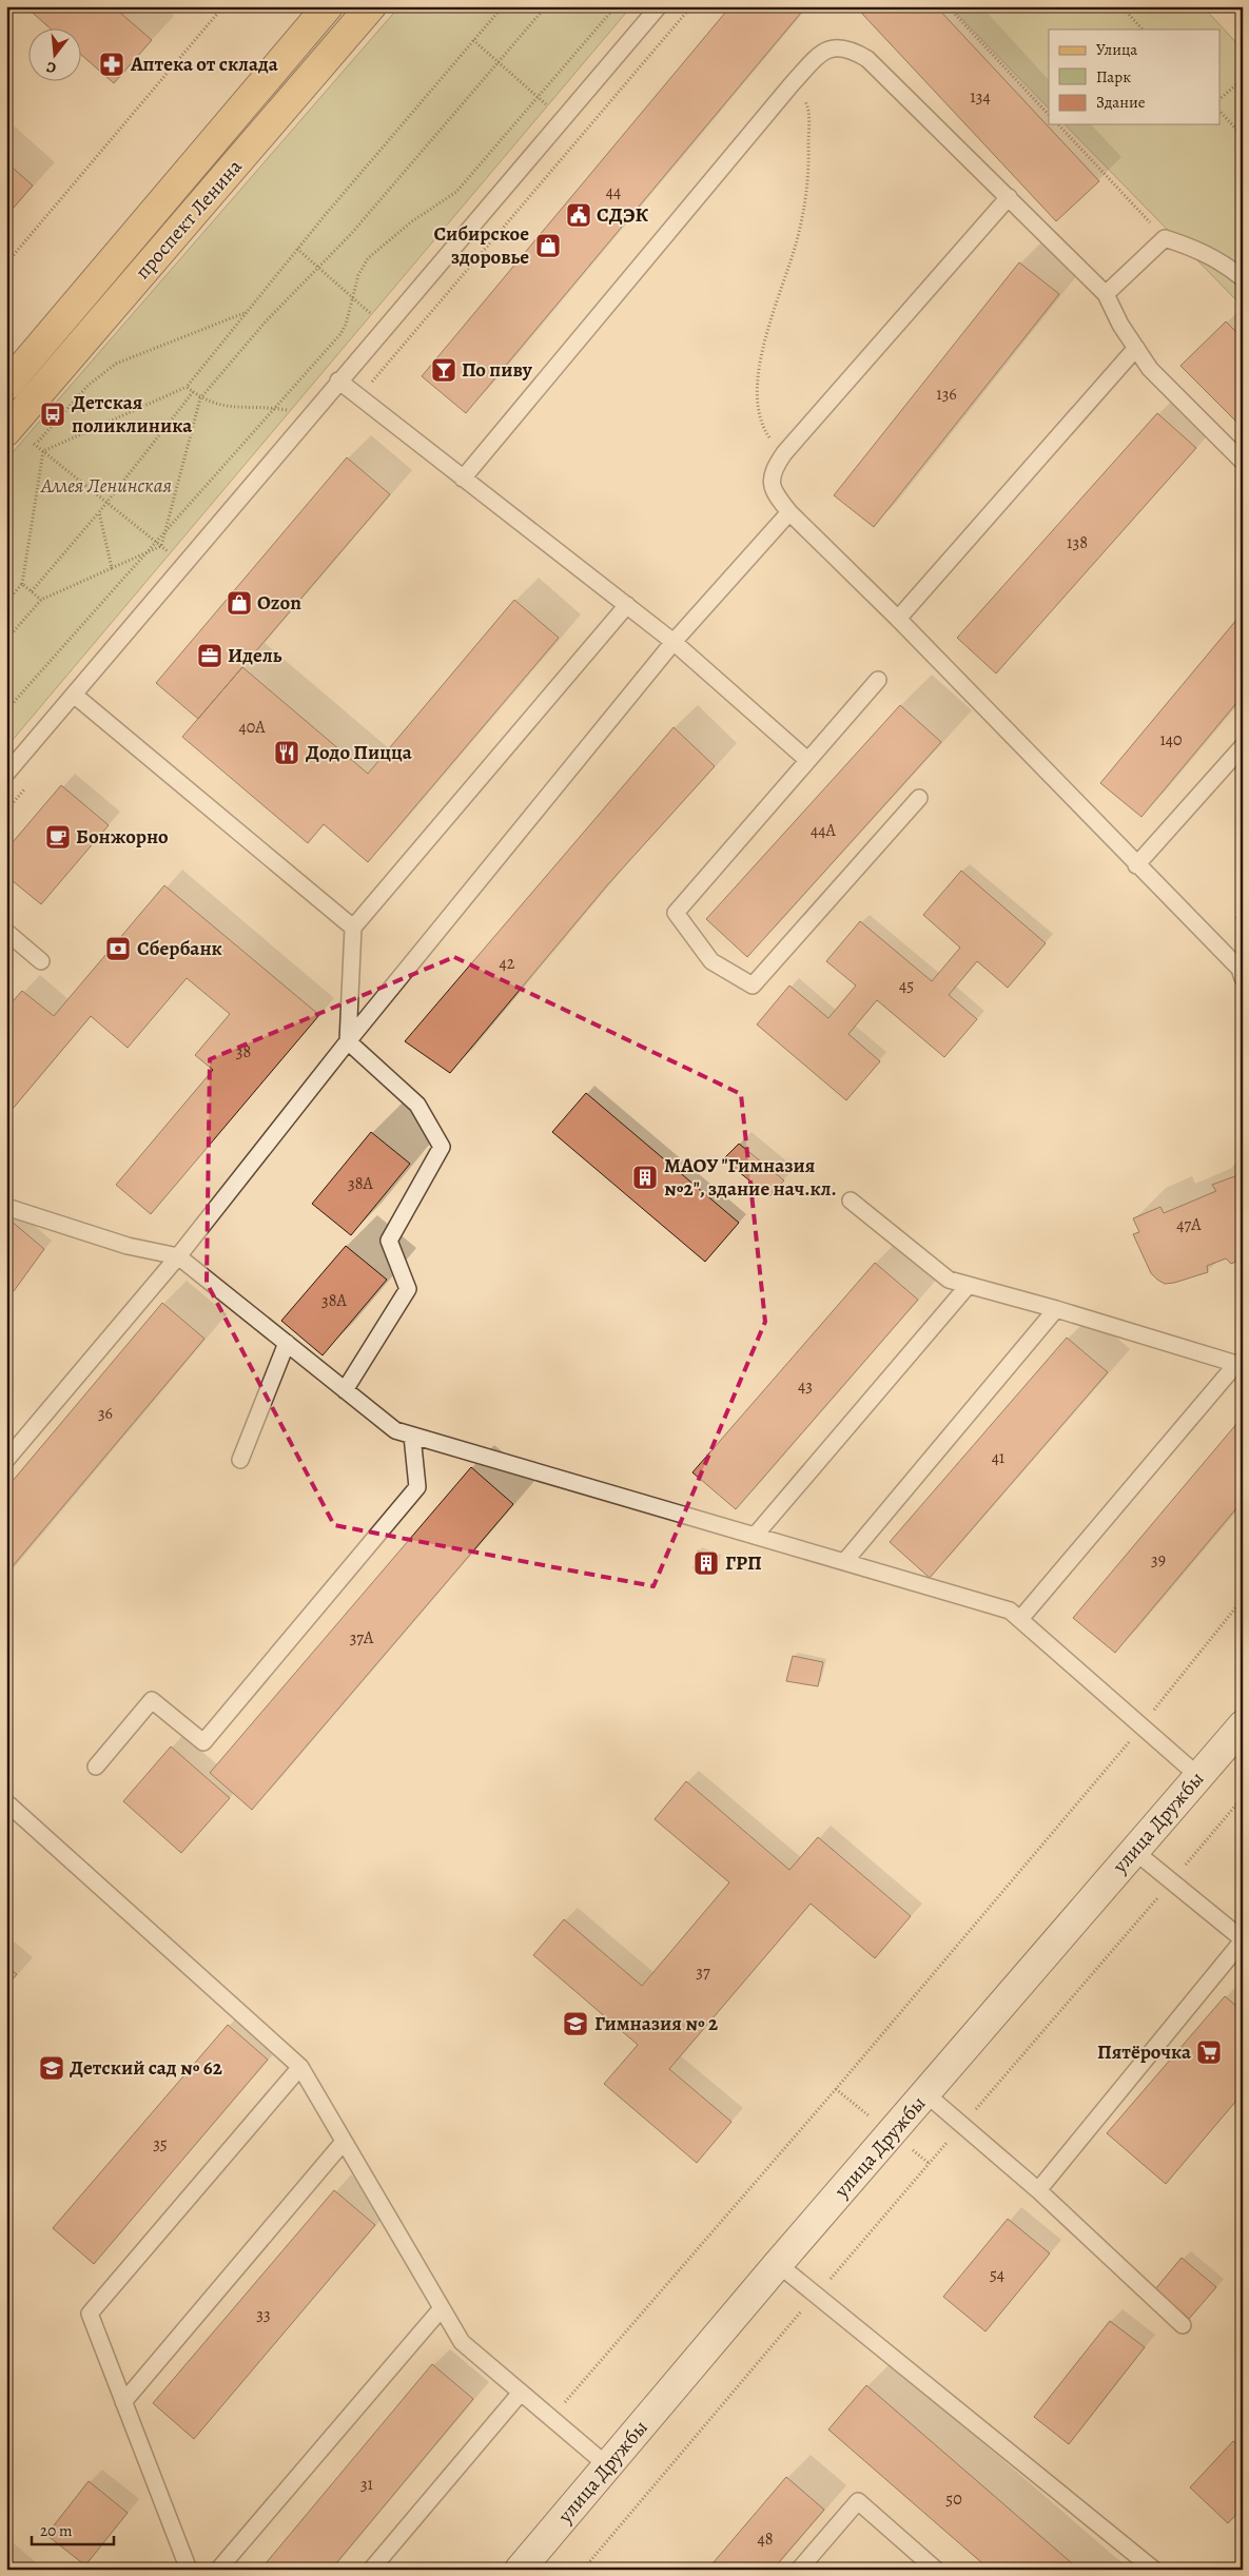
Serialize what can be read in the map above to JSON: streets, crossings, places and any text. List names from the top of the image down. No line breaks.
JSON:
{"streets":{"main road":["проспект Ленина","улица Дружбы"]},"parks":["Аллея Ленинская"],"places":{"pharmacy":["Аптека от склада"],"public building":["СДЭК"],"shop":["Сибирское здоровье","Ozon"],"bar":["По пиву"],"bus stop":["Детская поликлиника"],"office":["Идель"],"restaurant":["Додо Пицца"],"cafe":["Бонжорно"],"bank":["Сбербанк"],"building":["МАОУ \"Гимназия №2\", здание нач.кл.","ГРП"],"school or university":["Гимназия № 2","Детский сад № 62"],"supermarket":["Пятёрочка"]},"house_numbers":["134","44","136","138","40А","140","44А","42","45","38","38А","47А","38А","43","36","41","39","37А","37","35","54","33","31","50","48"],"legend":["Улица","Парк","Здание"],"scale_bar":"20 m","north":"bottom"}
